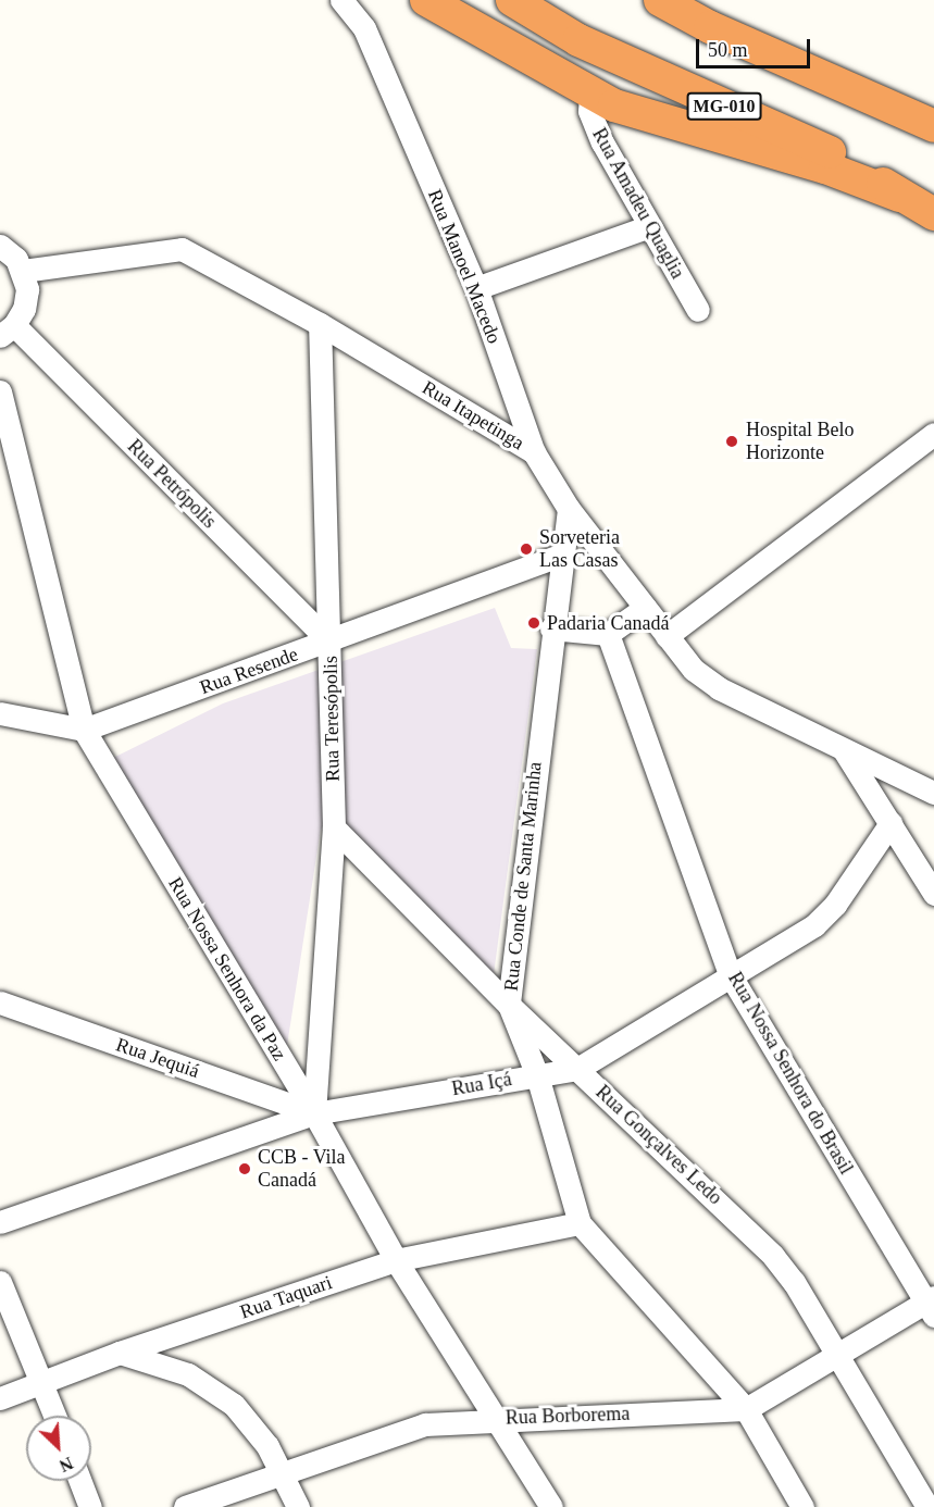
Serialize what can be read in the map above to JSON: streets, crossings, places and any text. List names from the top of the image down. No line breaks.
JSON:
{"streets":{"highway":["MG-010"],"street":["Rua Amadeu Quaglia","Rua Manoel Macedo","Rua Itapetinga","Rua Petrópolis","Rua Resende","Rua Teresópolis","Rua Conde de Santa Marinha","Rua Nossa Senhora da Paz","Rua Jequiá","Rua Nossa Senhora do Brasil","Rua Içá","Rua Gonçalves Ledo","Rua Taquari","Rua Borborema"]},"crossings":[["Rua Manoel Macedo","Rua Itapetinga"],["Rua Itapetinga","Rua Teresópolis"],["Rua Itapetinga","Rua Conde de Santa Marinha"],["Rua Petrópolis","Rua Resende"],["Rua Petrópolis","Rua Teresópolis"],["Rua Resende","Rua Teresópolis"],["Rua Resende","Rua Conde de Santa Marinha"],["Rua Resende","Rua Nossa Senhora da Paz"],["Rua Teresópolis","Rua Nossa Senhora da Paz"],["Rua Teresópolis","Rua Jequiá"],["Rua Teresópolis","Rua Içá"],["Rua Teresópolis","Rua Gonçalves Ledo"],["Rua Conde de Santa Marinha","Rua Içá"],["Rua Conde de Santa Marinha","Rua Gonçalves Ledo"],["Rua Conde de Santa Marinha","Rua Taquari"],["Rua Conde de Santa Marinha","Rua Borborema"],["Rua Nossa Senhora da Paz","Rua Jequiá"],["Rua Nossa Senhora da Paz","Rua Içá"],["Rua Nossa Senhora da Paz","Rua Taquari"],["Rua Nossa Senhora da Paz","Rua Borborema"],["Rua Jequiá","Rua Içá"],["Rua Nossa Senhora do Brasil","Rua Içá"],["Rua Nossa Senhora do Brasil","Rua Borborema"],["Rua Içá","Rua Gonçalves Ledo"],["Rua Gonçalves Ledo","Rua Borborema"]],"places":["Hospital Belo Horizonte","Sorveteria Las Casas","Padaria Canadá","CCB - Vila Canadá"],"scale_bar":"50 m","north":"bottom right"}
